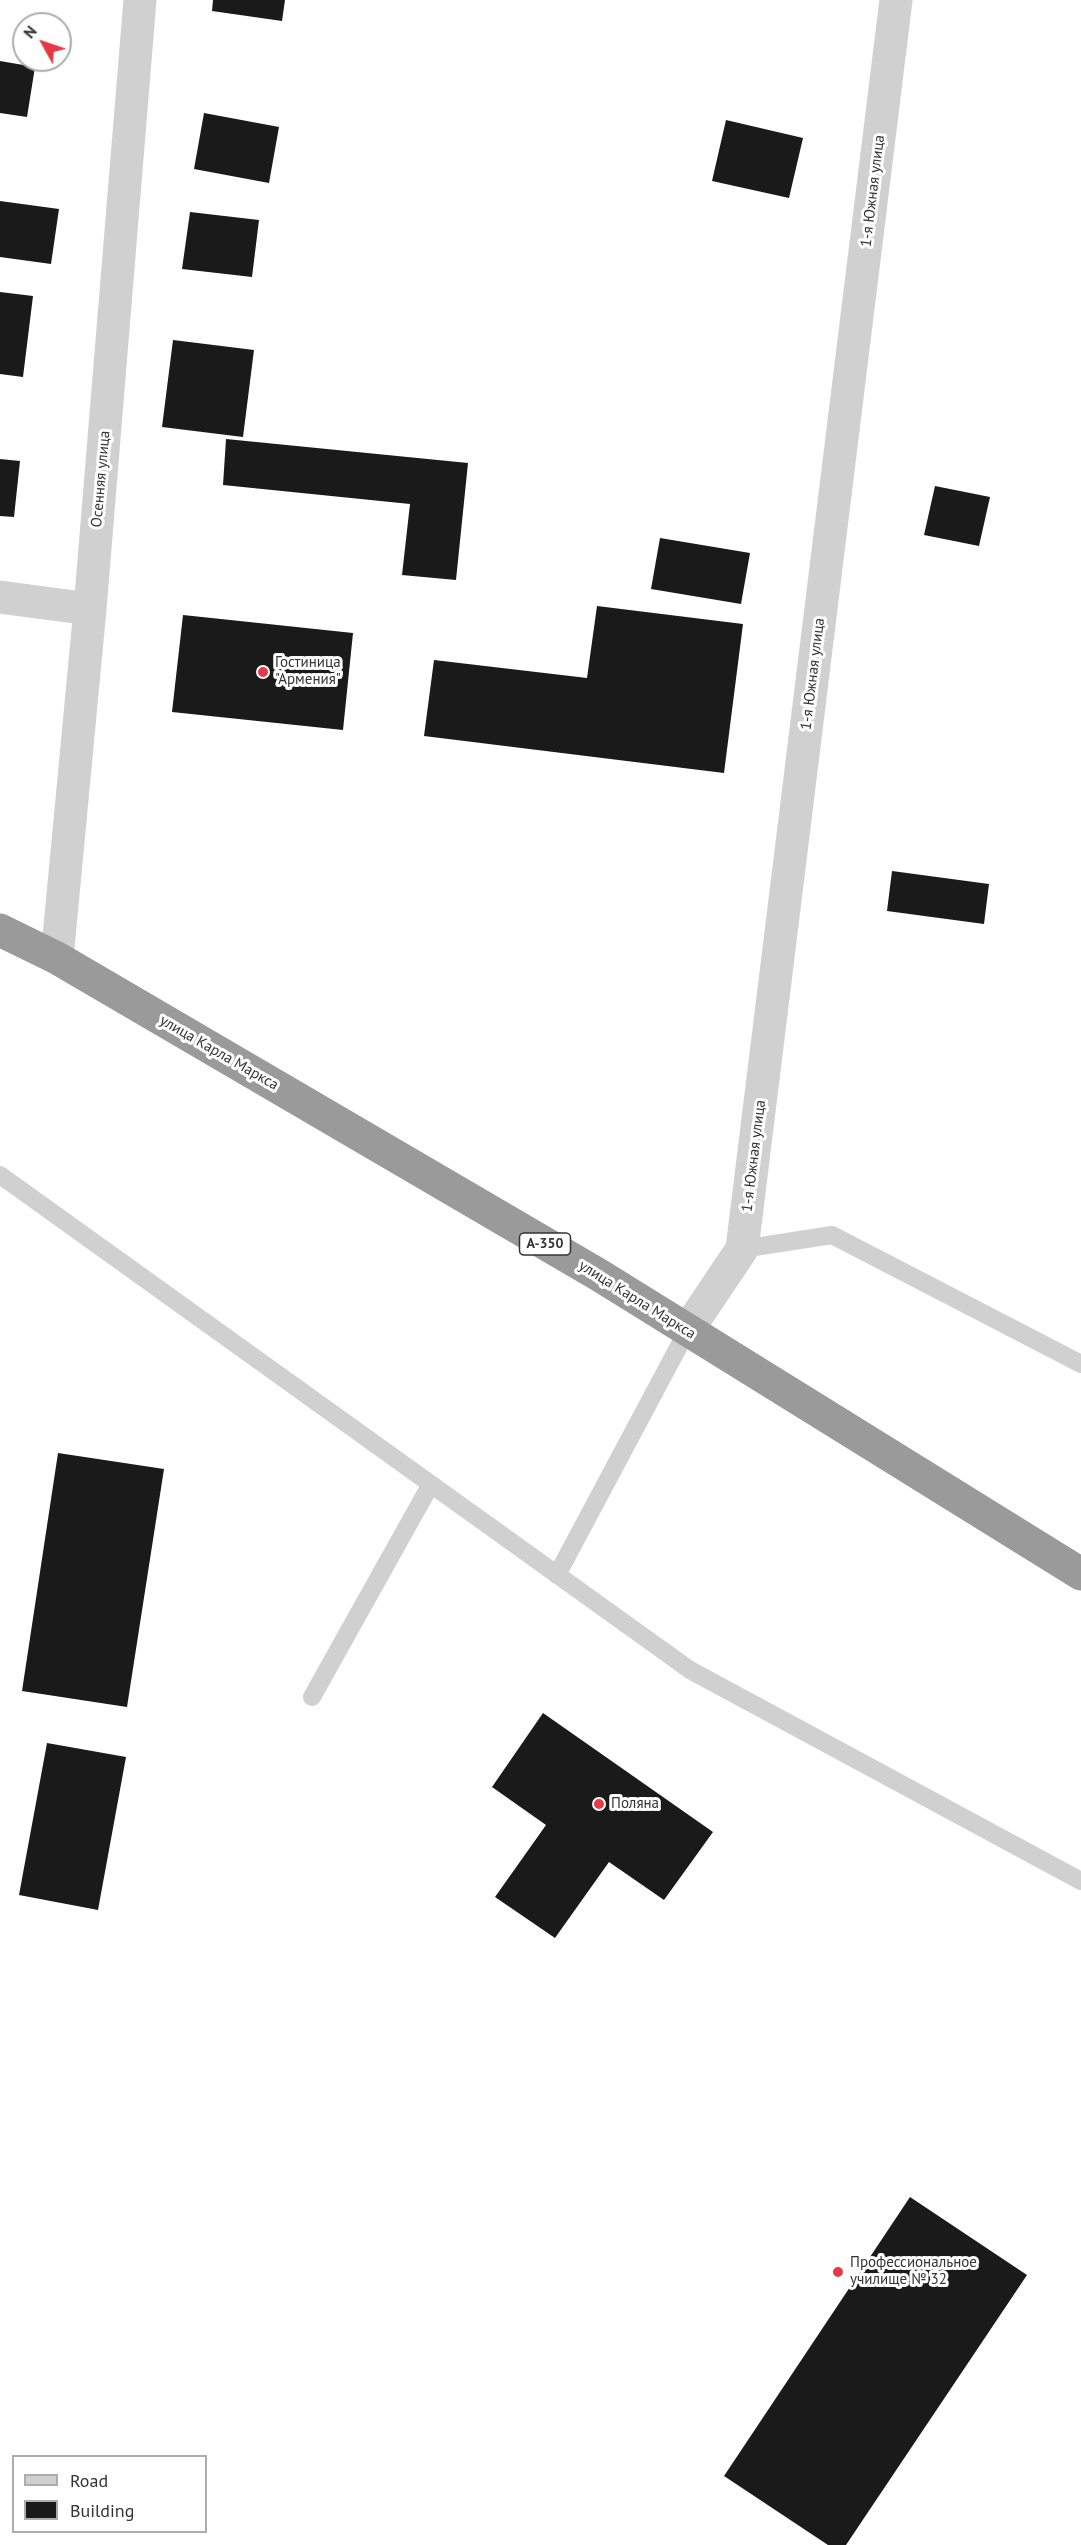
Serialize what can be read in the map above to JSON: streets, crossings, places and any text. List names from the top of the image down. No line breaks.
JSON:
{"streets":{"highway":["улица Карла Маркса","А-350"],"street":["1-я Южная улица","Осенняя улица"]},"crossings":[["1-я Южная улица","улица Карла Маркса"],["Осенняя улица","улица Карла Маркса"]],"places":["Гостиница \"Армения\"","Поляна","Профессиональное училище № 32"],"legend":["Road","Building"],"north":"top left"}
